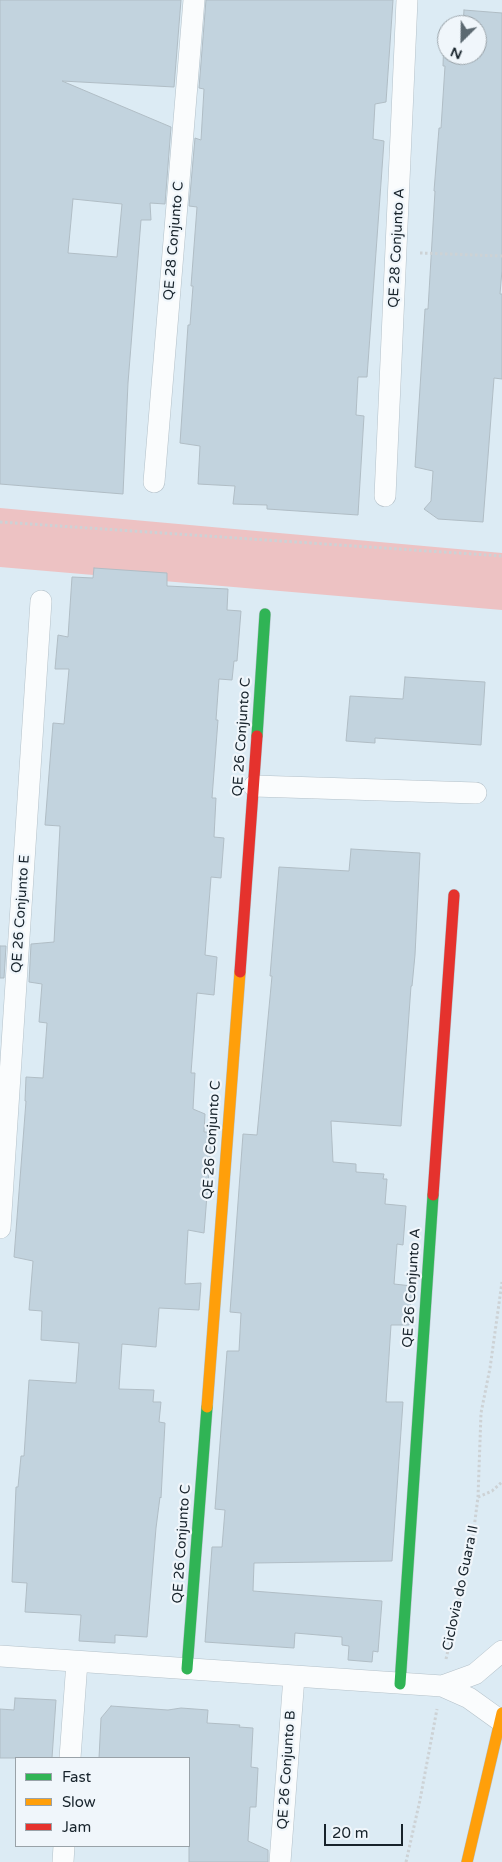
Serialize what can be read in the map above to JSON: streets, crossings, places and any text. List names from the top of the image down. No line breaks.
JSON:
{"streets":{"street":["QE 28 Conjunto C","QE 28 Conjunto A","QE 26 Conjunto C","QE 26 Conjunto E","QE 26 Conjunto A","QE 26 Conjunto B"],"path":["Ciclovia do Guara II"]},"legend":["Fast","Slow","Jam"],"scale_bar":"20 m","north":"bottom left"}
